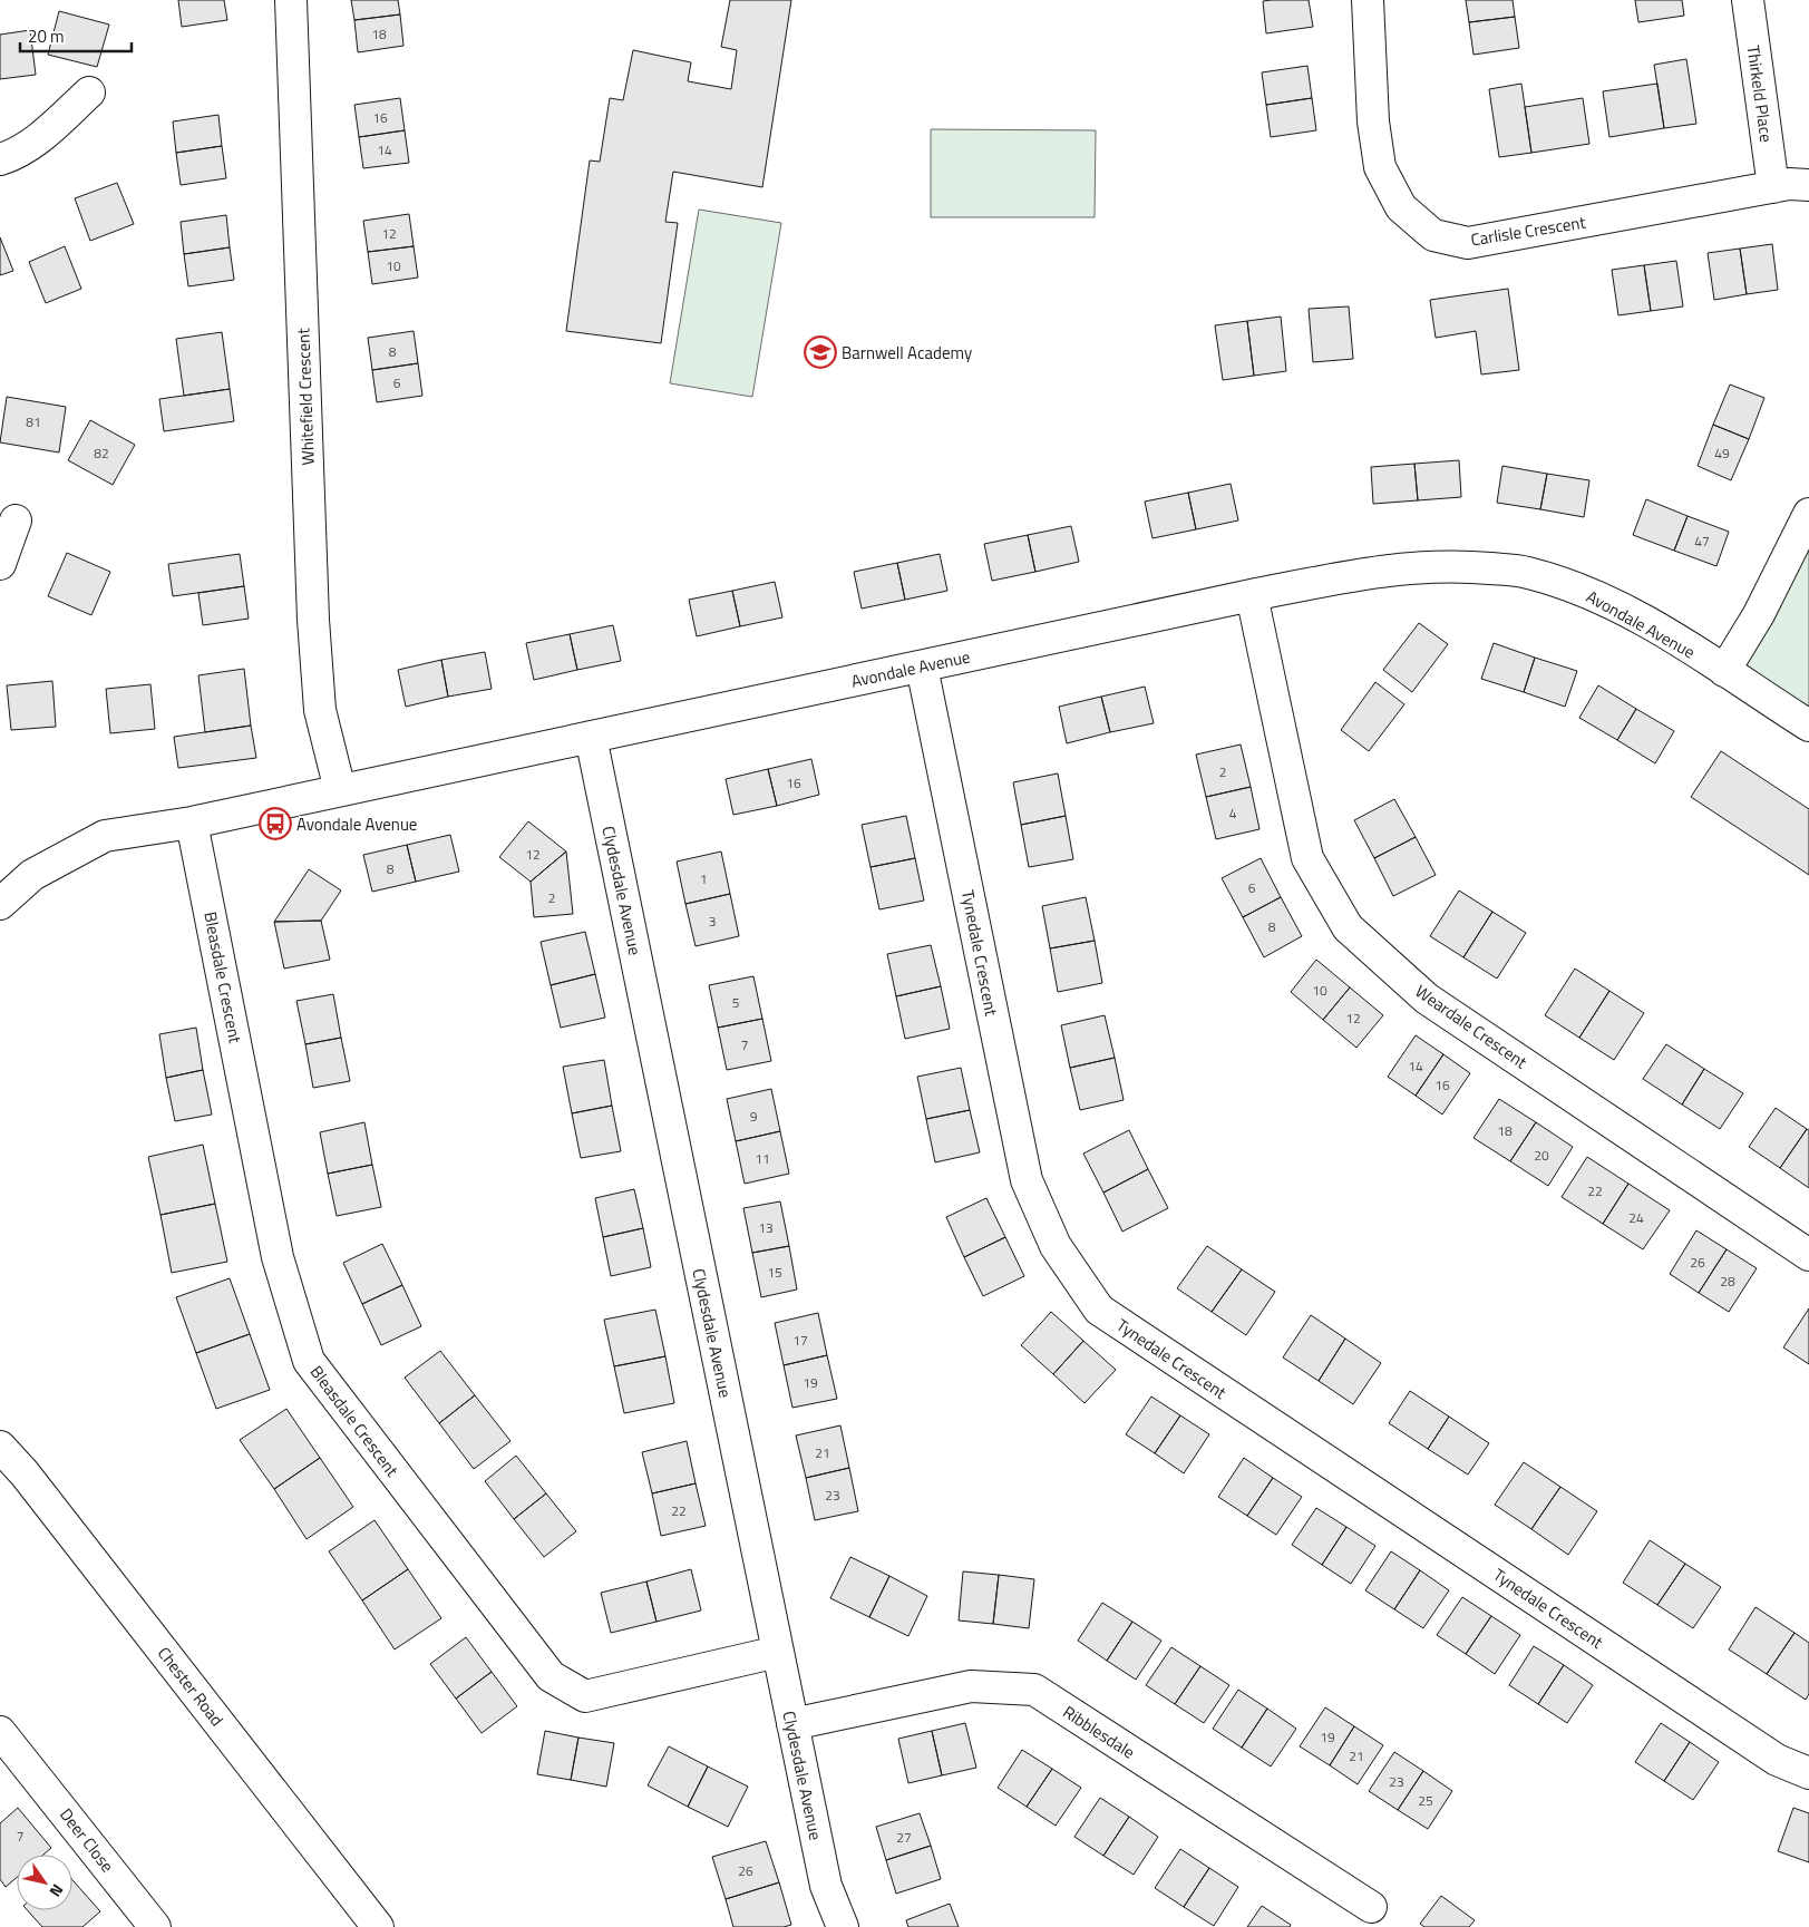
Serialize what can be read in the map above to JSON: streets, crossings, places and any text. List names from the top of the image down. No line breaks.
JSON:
{"streets":{"street":["Thirkeld Place","Carlisle Crescent","Whitefield Crescent","Avondale Avenue","Clydesdale Avenue","Tynedale Crescent","Bleasdale Crescent","Weardale Crescent","Chester Road","Ribblesdale","Deer Close"]},"crossings":[["Thirkeld Place","Carlisle Crescent"],["Whitefield Crescent","Avondale Avenue"],["Avondale Avenue","Clydesdale Avenue"],["Avondale Avenue","Tynedale Crescent"],["Avondale Avenue","Bleasdale Crescent"],["Avondale Avenue","Weardale Crescent"],["Clydesdale Avenue","Bleasdale Crescent"],["Clydesdale Avenue","Ribblesdale"]],"places":{"school or university":["Barnwell Academy"],"bus stop":["Avondale Avenue"]},"house_numbers":["18","16","14","12","10","8","6","81","82","49","47","2","16","4","12","8","1","6","2","3","8","10","5","12","7","14","16","9","18","20","11","22","24","13","26","15","28","17","19","21","23","22","19","21","23","25","7","27","26"],"scale_bar":"20 m","north":"bottom right"}
